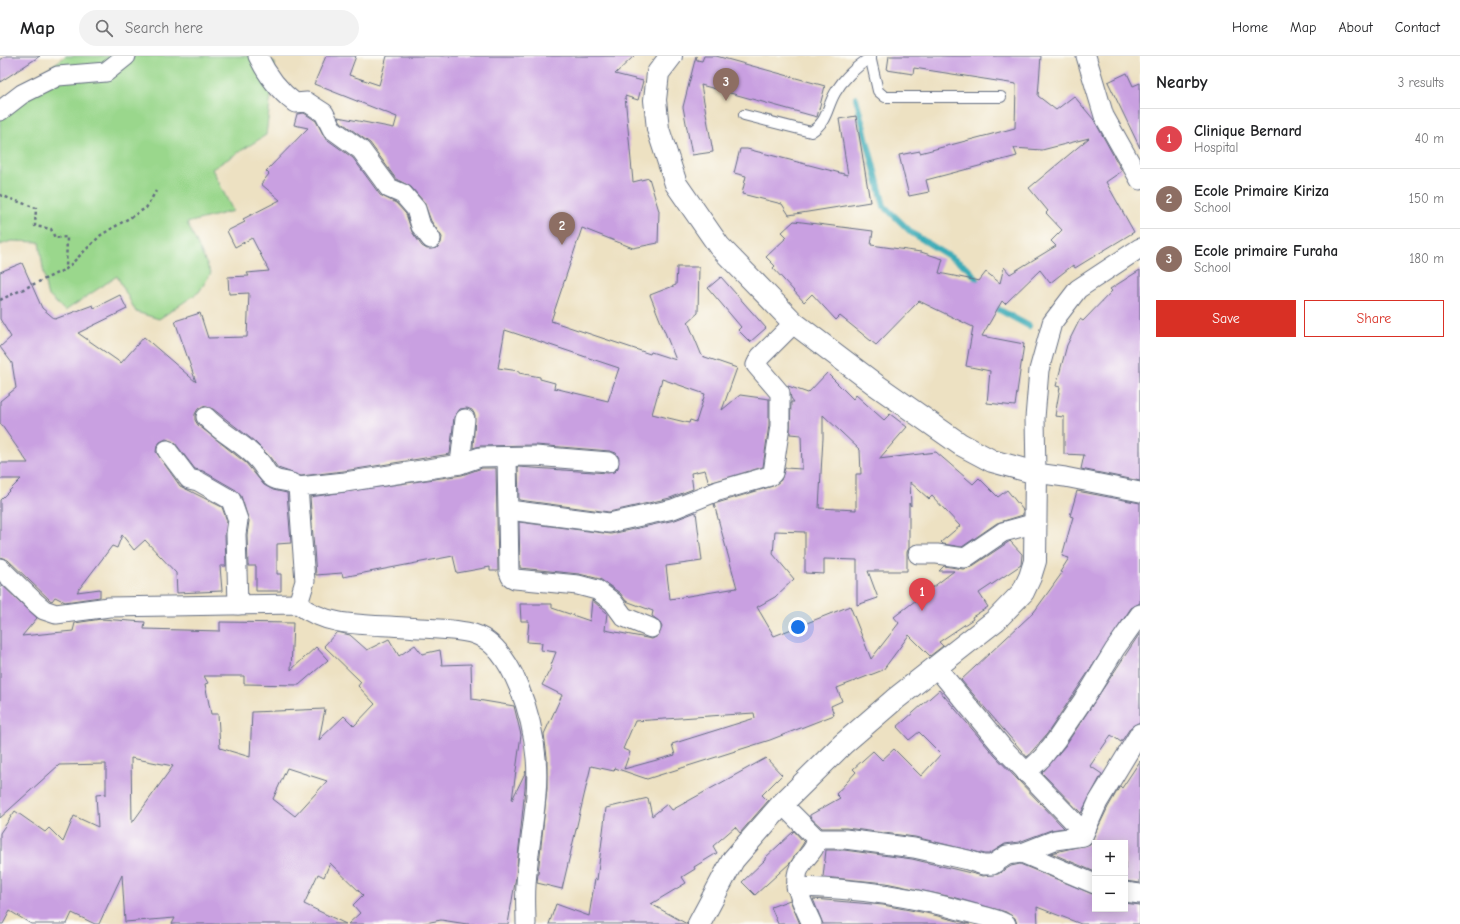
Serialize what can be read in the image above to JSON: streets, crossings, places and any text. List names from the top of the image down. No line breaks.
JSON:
{"page":{"header":"Map","search":"Search here","nav":["Home","Map","About","Contact"],"heading":["Nearby","3 results"],"pins":["3","2","1"],"list":[{"mark":"1","name":"Clinique Bernard","note":"Hospital","value":"40 m"},{"mark":"2","name":"Ecole Primaire Kiriza","note":"School","value":"150 m"},{"mark":"3","name":"Ecole primaire Furaha","note":"School","value":"180 m"}],"buttons":["Save","Share"],"map_buttons":["+","−"]}}
